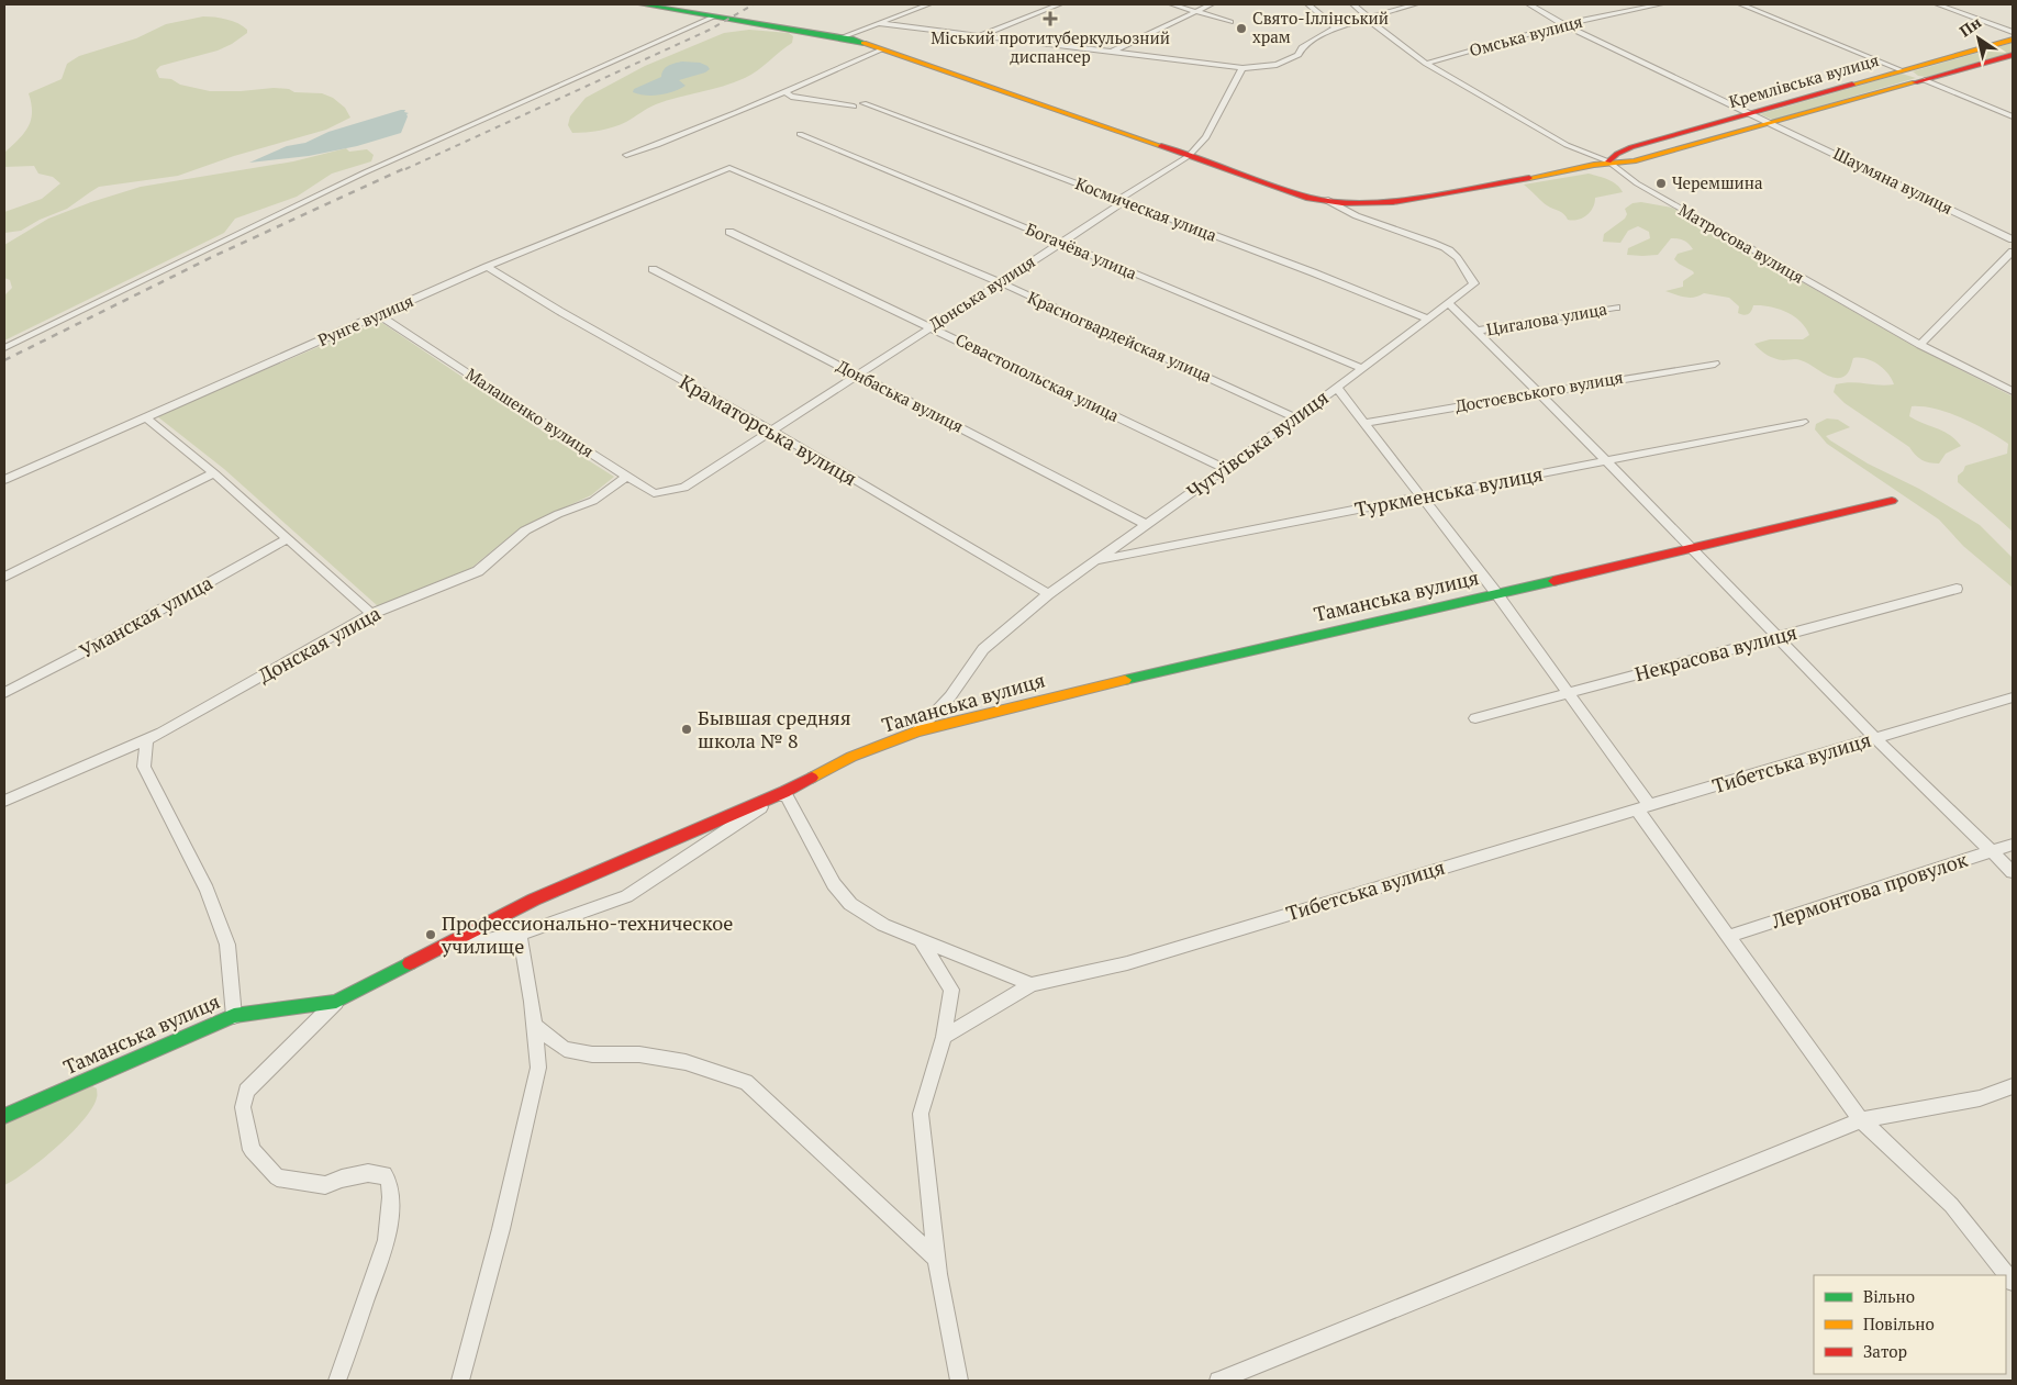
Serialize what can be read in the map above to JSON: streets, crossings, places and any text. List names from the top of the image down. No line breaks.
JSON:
{"streets":{"street":["Омська вулиця","Кремлівська вулиця","Шаумяна вулиця","Космическая улица","Матросова вулиця","Богачёва улица","Донська вулиця","Цигалова улица","Рунге вулиця","Красногвардейская улица","Севастопольская улица","Достоєвського вулиця","Донбаська вулиця","Малашенко вулиця","Краматорська вулиця","Чугуївська вулиця","Туркменська вулиця","Таманська вулиця","Уманская улица","Донская улица","Некрасова вулиця","Тибетська вулиця","Лермонтова провулок"]},"crossings":[["Омська вулиця","Матросова вулиця"],["Кремлівська вулиця","Шаумяна вулиця"],["Кремлівська вулиця","Матросова вулиця"],["Кремлівська вулиця","Донська вулиця"],["Кремлівська вулиця","Чугуївська вулиця"],["Космическая улица","Донська вулиця"],["Космическая улица","Чугуївська вулиця"],["Богачёва улица","Донська вулиця"],["Богачёва улица","Чугуївська вулиця"],["Донська вулиця","Красногвардейская улица"],["Донська вулиця","Севастопольская улица"],["Донська вулиця","Донбаська вулиця"],["Донська вулиця","Малашенко вулиця"],["Донська вулиця","Краматорська вулиця"],["Рунге вулиця","Красногвардейская улица"],["Рунге вулиця","Малашенко вулиця"],["Рунге вулиця","Краматорська вулиця"],["Красногвардейская улица","Чугуївська вулиця"],["Севастопольская улица","Чугуївська вулиця"],["Донбаська вулиця","Чугуївська вулиця"],["Малашенко вулиця","Донская улица"],["Краматорська вулиця","Чугуївська вулиця"],["Чугуївська вулиця","Туркменська вулиця"],["Чугуївська вулиця","Таманська вулиця"]],"places":{"health":["Міський протитуберкульозний диспансер"],"other":["Свято-Іллінський храм","Черемшина","Бывшая средняя школа № 8","Профессионально-техническое училище"]},"legend":["Вільно","Повільно","Затор"],"north":"top left"}
